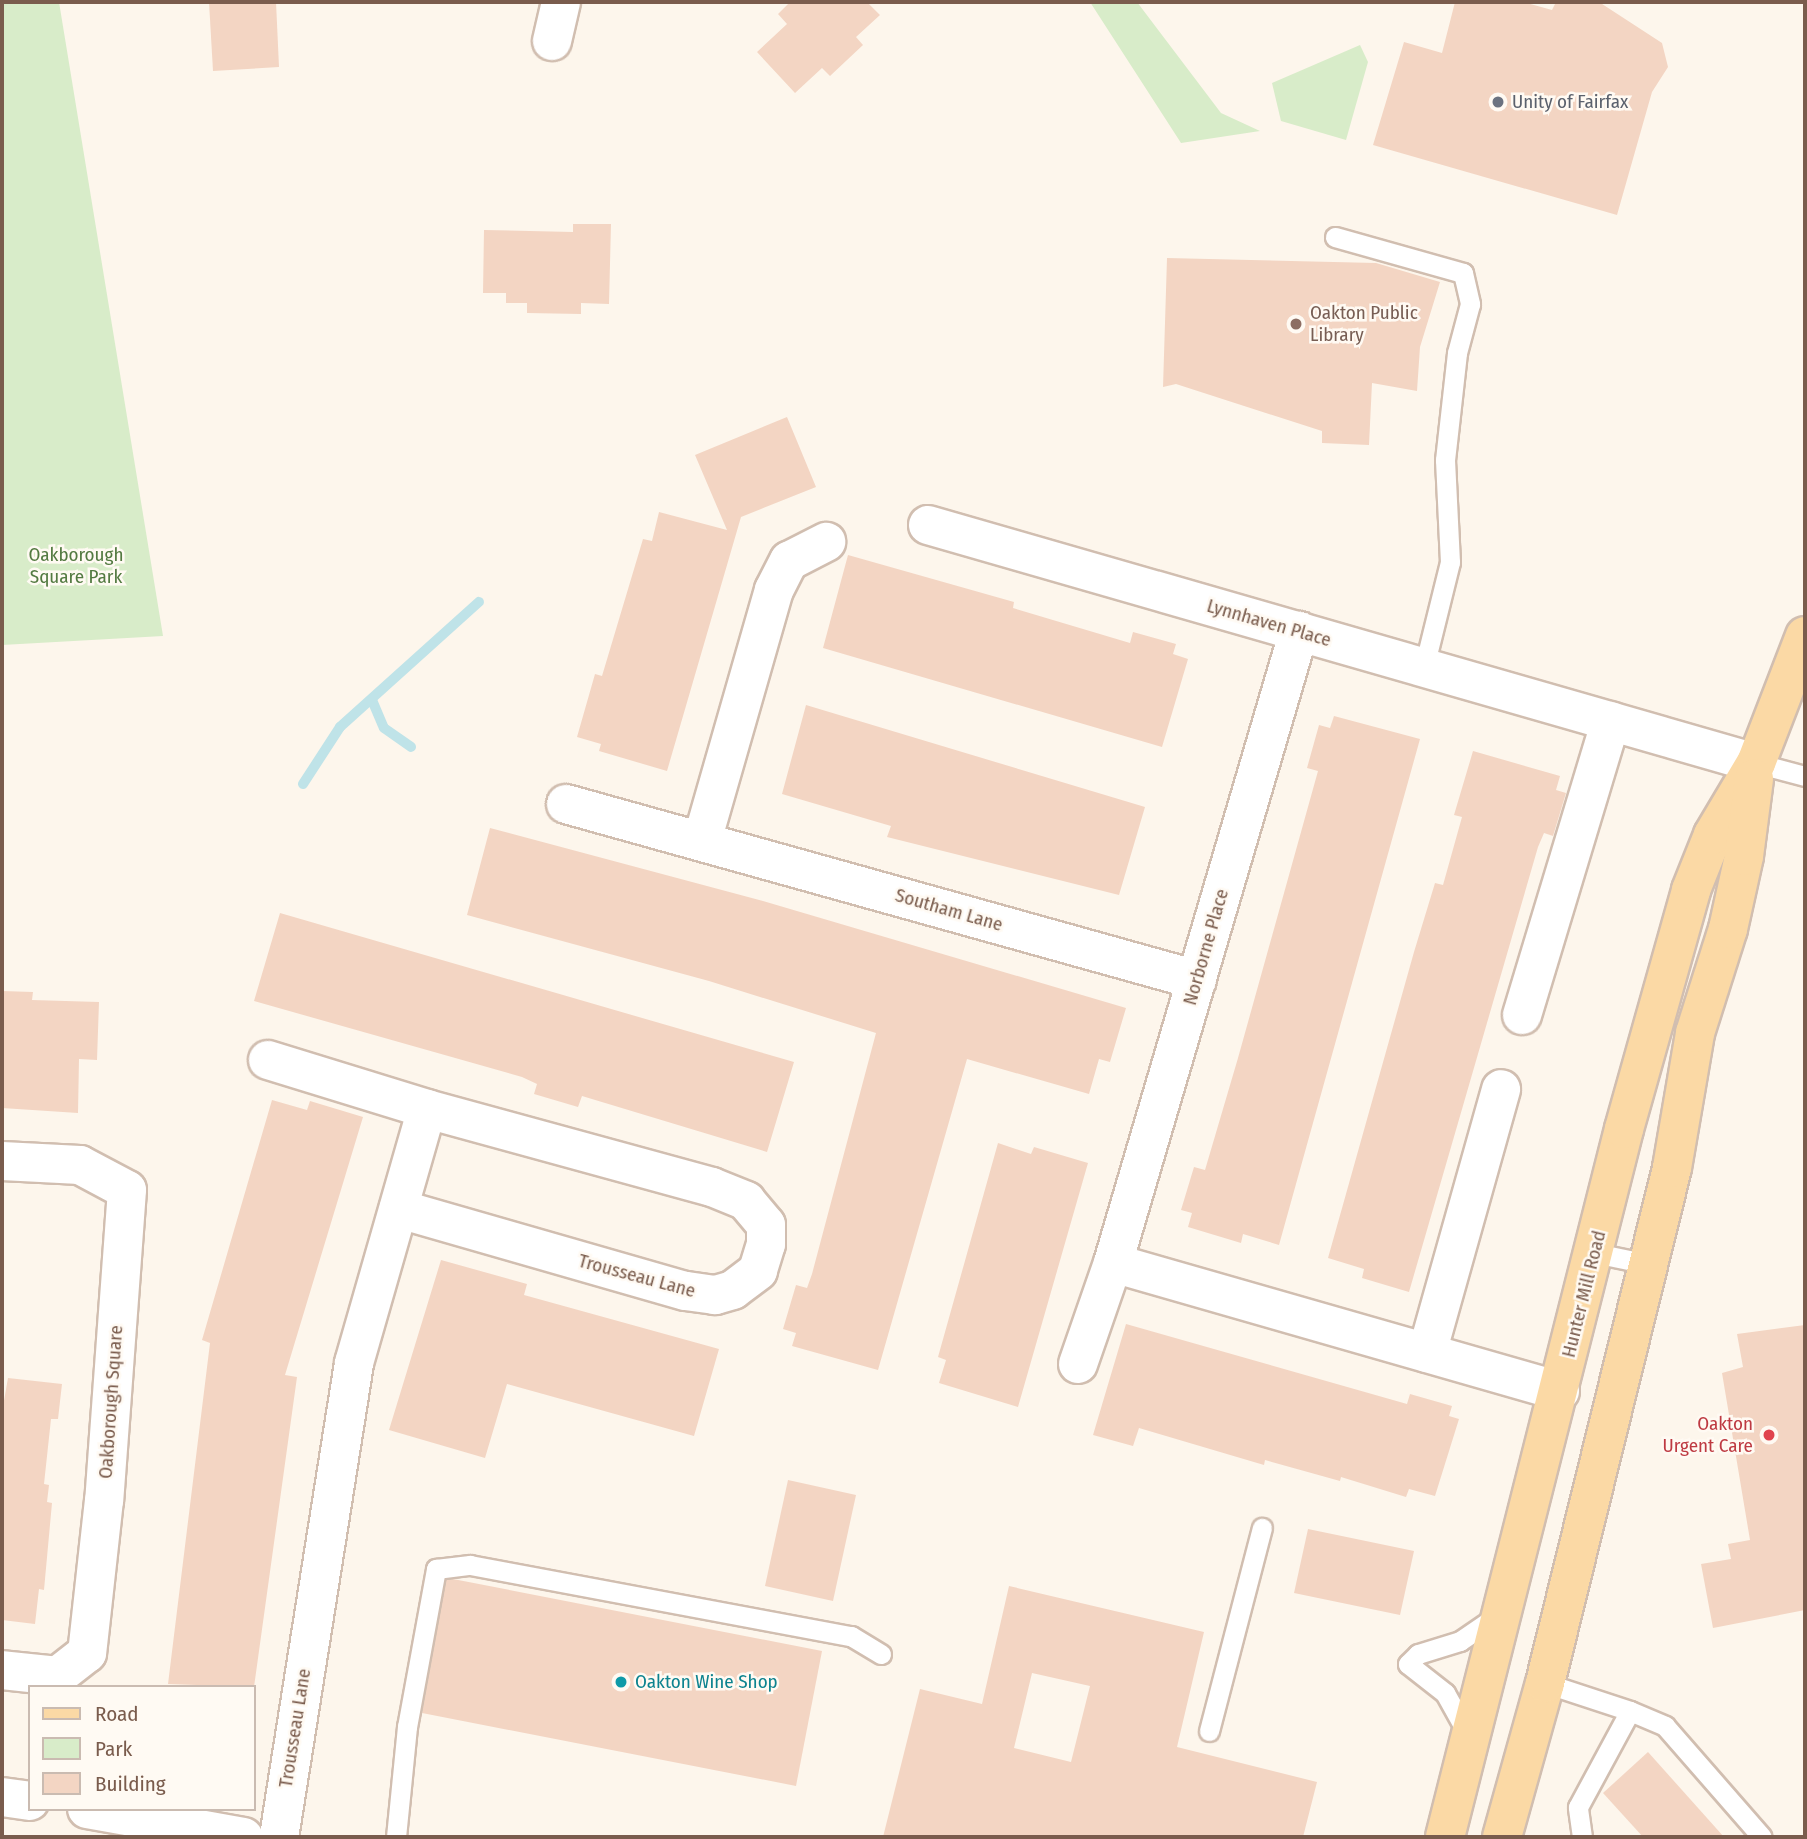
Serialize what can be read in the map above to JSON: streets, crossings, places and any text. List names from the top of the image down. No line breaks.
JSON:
{"streets":{"main road":["Hunter Mill Road"],"street":["Lynnhaven Place","Southam Lane","Norborne Place","Trousseau Lane","Oakborough Square"]},"crossings":[["Lynnhaven Place","Norborne Place"],["Lynnhaven Place","Hunter Mill Road"],["Southam Lane","Norborne Place"]],"parks":["Oakborough Square Park"],"places":["Unity of Fairfax","Oakton Public Library","Oakton Urgent Care","Oakton Wine Shop"],"legend":["Road","Park","Building"]}
